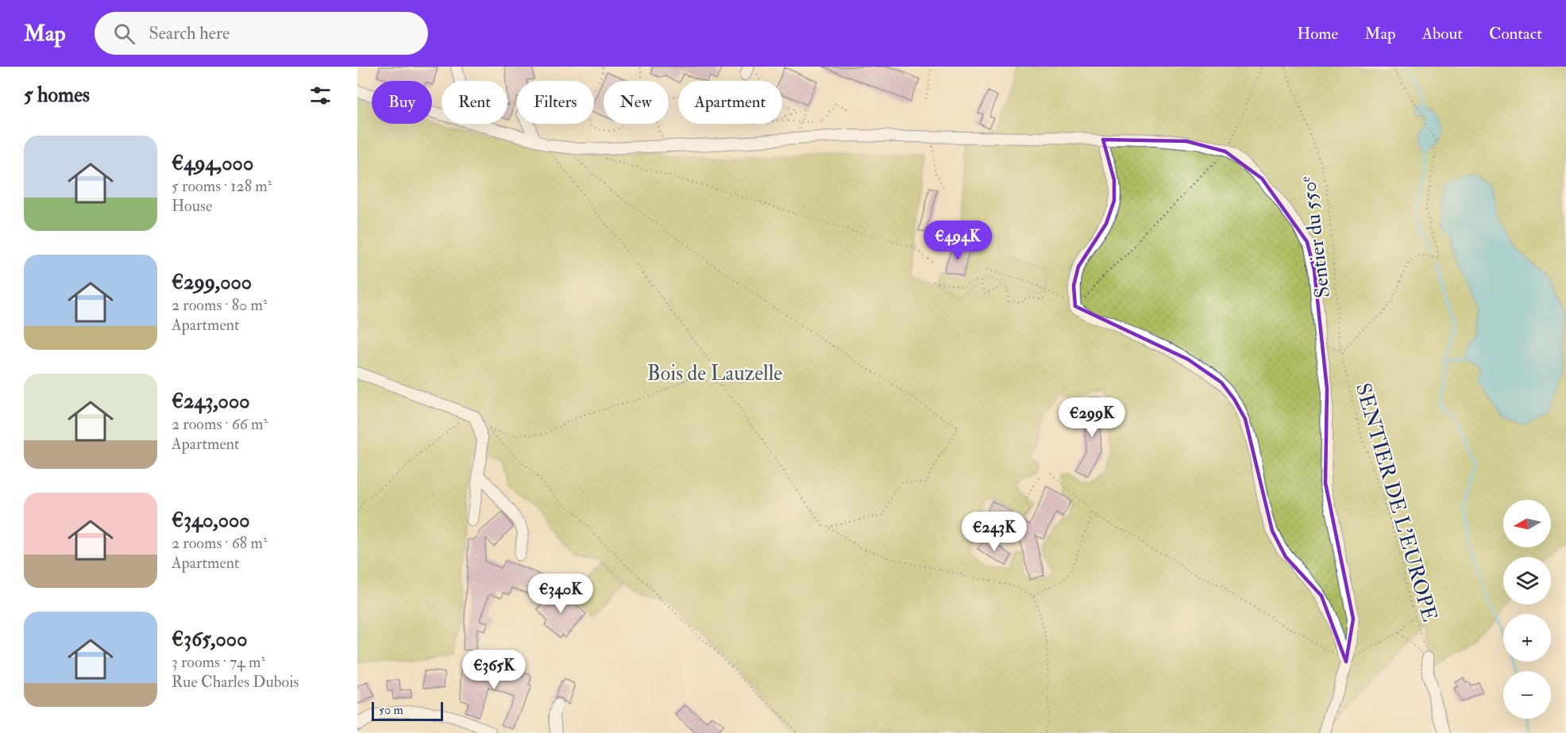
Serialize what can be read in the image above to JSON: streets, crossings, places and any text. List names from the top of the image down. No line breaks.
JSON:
{"streets":{"path":["Sentier du 550ᵉ","SENTIER DE L'EUROPE"]},"crossings":[["Sentier du 550ᵉ","SENTIER DE L'EUROPE"]],"parks":["Bois de Lauzelle"],"scale_bar":"50 m","north":"left","page":{"header":"Map","search":"Search here","nav":["Home","Map","About","Contact"],"heading":"5 homes","chip":["Buy","Rent","Filters","New","Apartment"],"list":[{"name":"€494,000","note":"5 rooms · 128 m² · House"},{"name":"€299,000","note":"2 rooms · 80 m² · Apartment"},{"name":"€243,000","note":"2 rooms · 66 m² · Apartment"},{"name":"€340,000","note":"2 rooms · 68 m² · Apartment"},{"name":"€365,000","note":"3 rooms · 74 m² · Rue Charles Dubois"}],"price":["€494K","€299K","€243K","€340K","€365K"],"map_buttons":["+","−"],"scale":"50 m"}}
